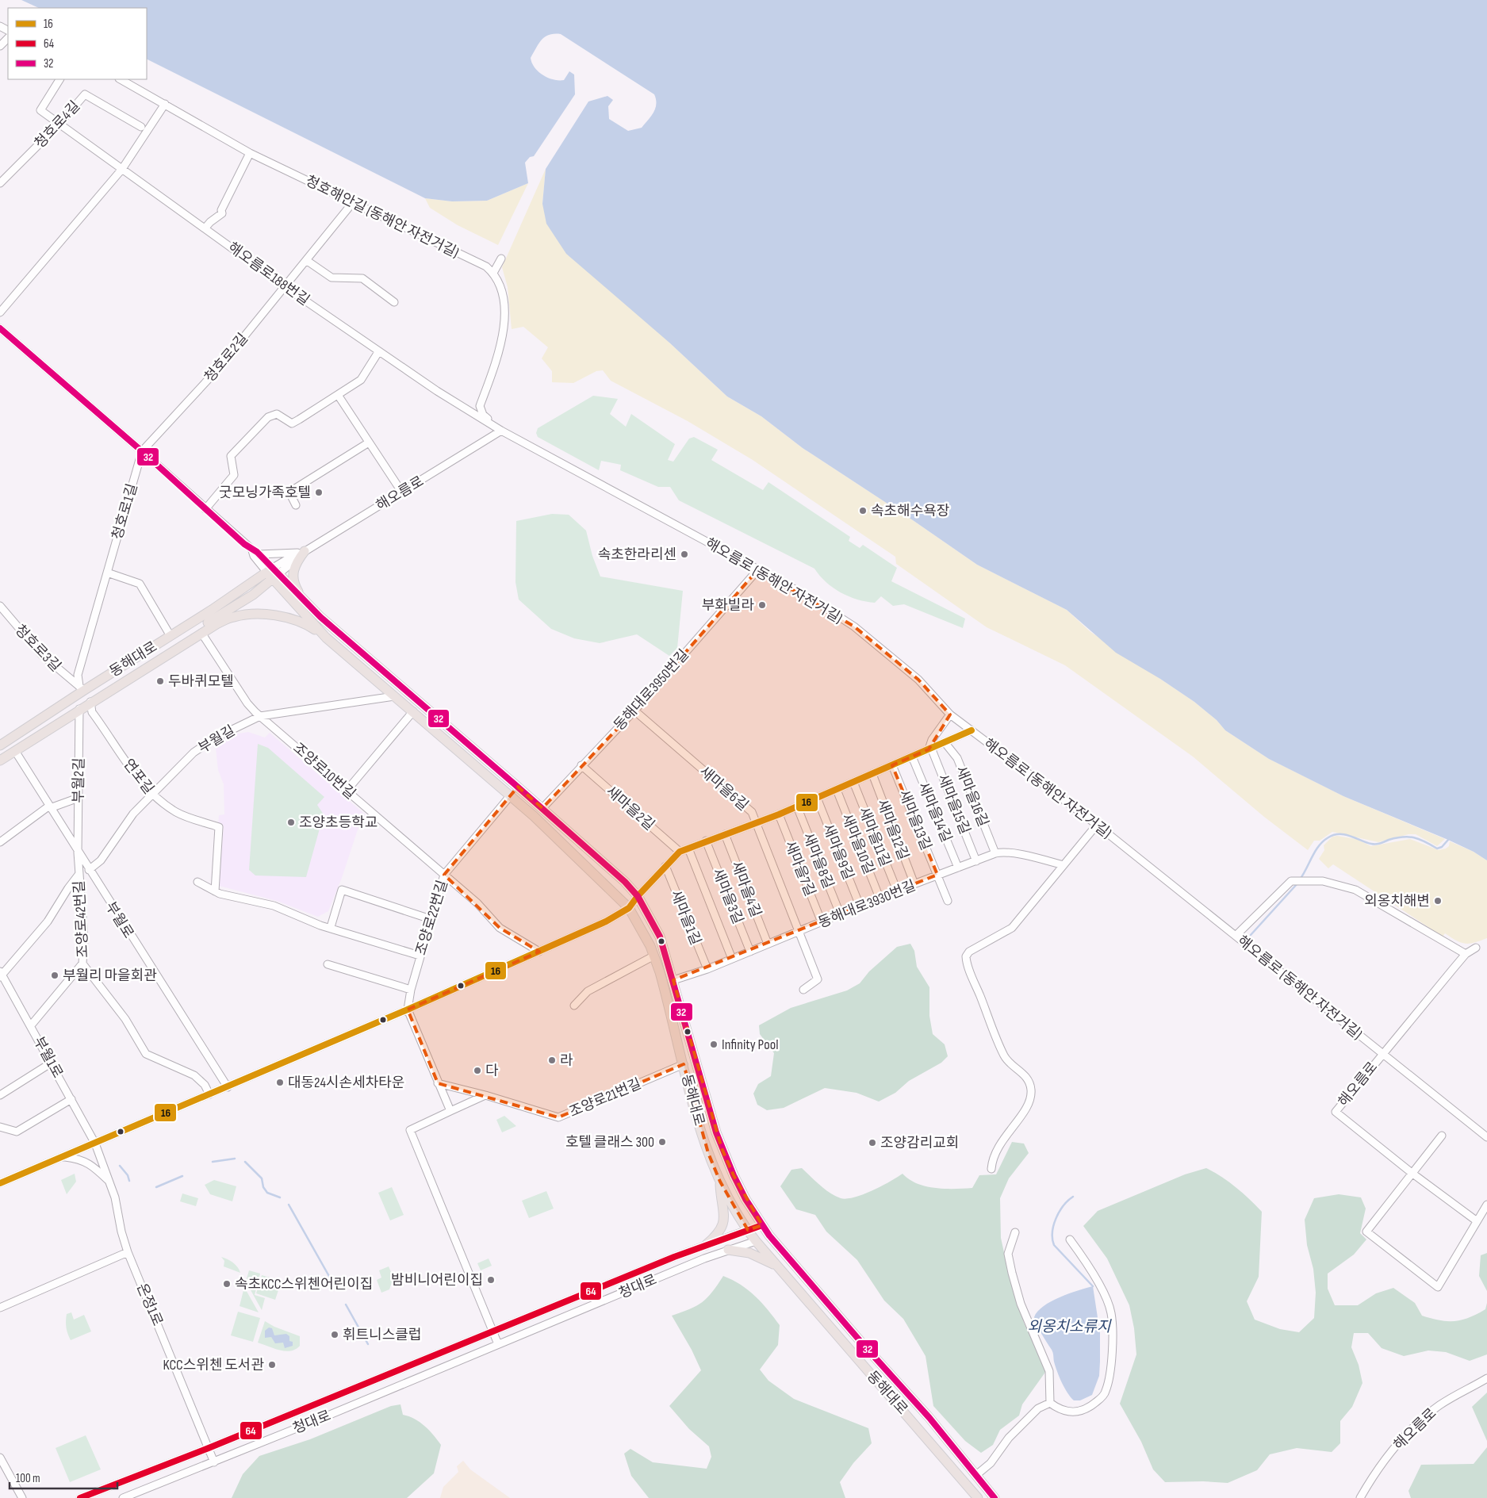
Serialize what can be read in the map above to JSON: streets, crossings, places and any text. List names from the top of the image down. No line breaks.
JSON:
{"streets":{"main road":["동해대로"],"street":["청호로4길","청호해안길 (동해안 자전거길)","해오름로188번길","청호로2길","해오름로","청호로1길","해오름로 (동해안 자전거길)","청호로3길","동해대로3950번길","부월길","조양로10번길","연포길","부월2길","새마을6길","새마을16길","새마을15길","새마을2길","새마을14길","새마을13길","새마을12길","새마을11길","새마을10길","새마을9길","새마을8길","새마을7길","새마을4길","새마을3길","동해대로3930번길","조양로22번길","새마을1길","조양로42번길","부월로","부월1로","조양로21번길","청대로","온정1로"]},"crossings":[["청호로4길","해오름로188번길"],["청호해안길 (동해안 자전거길)","청호로2길"],["해오름로188번길","청호로2길"],["해오름로188번길","해오름로"],["해오름로188번길","해오름로 (동해안 자전거길)"],["청호로2길","청호로1길"],["해오름로","해오름로 (동해안 자전거길)"],["해오름로","동해대로"],["청호로1길","청호로3길"],["청호로1길","동해대로"],["해오름로 (동해안 자전거길)","동해대로3950번길"],["청호로3길","동해대로"],["동해대로","동해대로3950번길"],["동해대로","부월길"],["동해대로","조양로10번길"],["동해대로","연포길"],["동해대로","부월2길"],["동해대로","동해대로3930번길"],["동해대로","조양로22번길"],["동해대로","부월로"],["동해대로","조양로21번길"],["동해대로","청대로"],["동해대로3950번길","새마을6길"],["동해대로3950번길","새마을2길"],["부월길","조양로10번길"],["부월길","연포길"],["부월길","부월로"],["조양로10번길","조양로22번길"],["부월2길","조양로42번길"],["부월2길","부월로"],["새마을6길","동해대로3930번길"],["새마을16길","동해대로3930번길"],["새마을15길","동해대로3930번길"],["새마을14길","동해대로3930번길"],["새마을13길","동해대로3930번길"],["새마을12길","동해대로3930번길"],["새마을11길","동해대로3930번길"],["새마을10길","동해대로3930번길"],["새마을9길","동해대로3930번길"],["새마을8길","동해대로3930번길"],["새마을7길","동해대로3930번길"],["새마을4길","동해대로3930번길"],["새마을3길","동해대로3930번길"],["동해대로3930번길","새마을1길"],["조양로42번길","부월로"],["부월1로","온정1로"],["청대로","온정1로"]],"water":["외옹치소류지"],"places":["굿모닝가족호텔","속초해수욕장","속초한라리센","부화빌라","두바퀴모텔","조양초등학교","외옹치해변","부월리 마을회관","Infinity Pool","라","다","대동24시손세차타운","호텔 클래스 300","조양감리교회","밤비니어린이집","속초KCC스위첸어린이집","휘트니스클럽","KCC스위첸 도서관"],"lines":["transit line 32","transit line 16","transit line 64"],"legend":["16","64","32"],"scale_bar":"100 m"}
